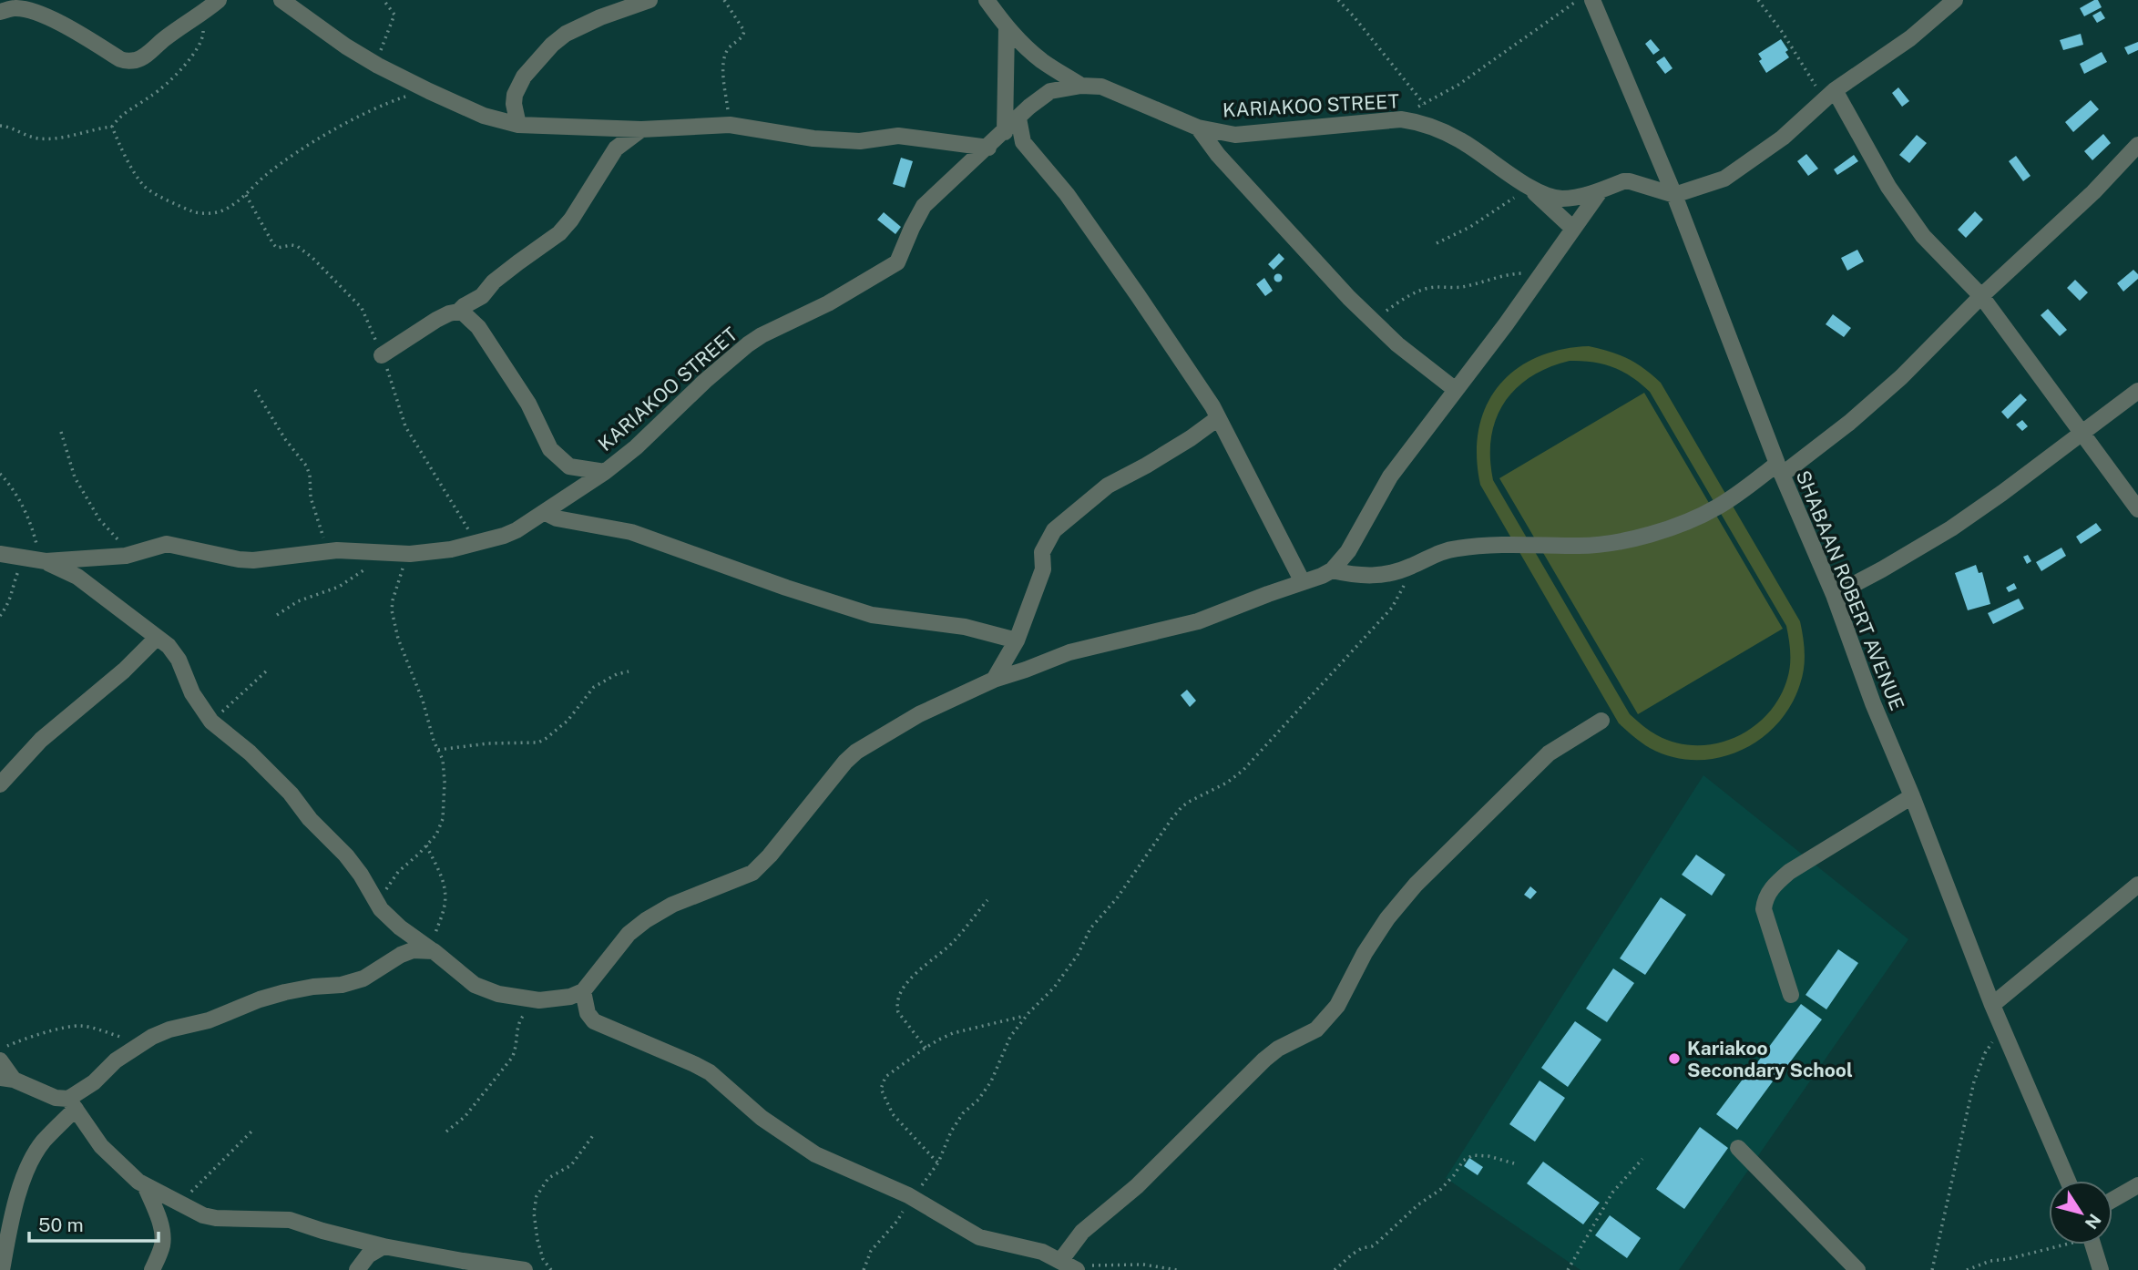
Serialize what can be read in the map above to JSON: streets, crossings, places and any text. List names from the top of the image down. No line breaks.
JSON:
{"streets":{"street":["KARIAKOO STREET","SHABAAN ROBERT AVENUE"]},"crossings":[["KARIAKOO STREET","SHABAAN ROBERT AVENUE"]],"places":["Kariakoo Secondary School"],"scale_bar":"50 m","north":"bottom right"}
